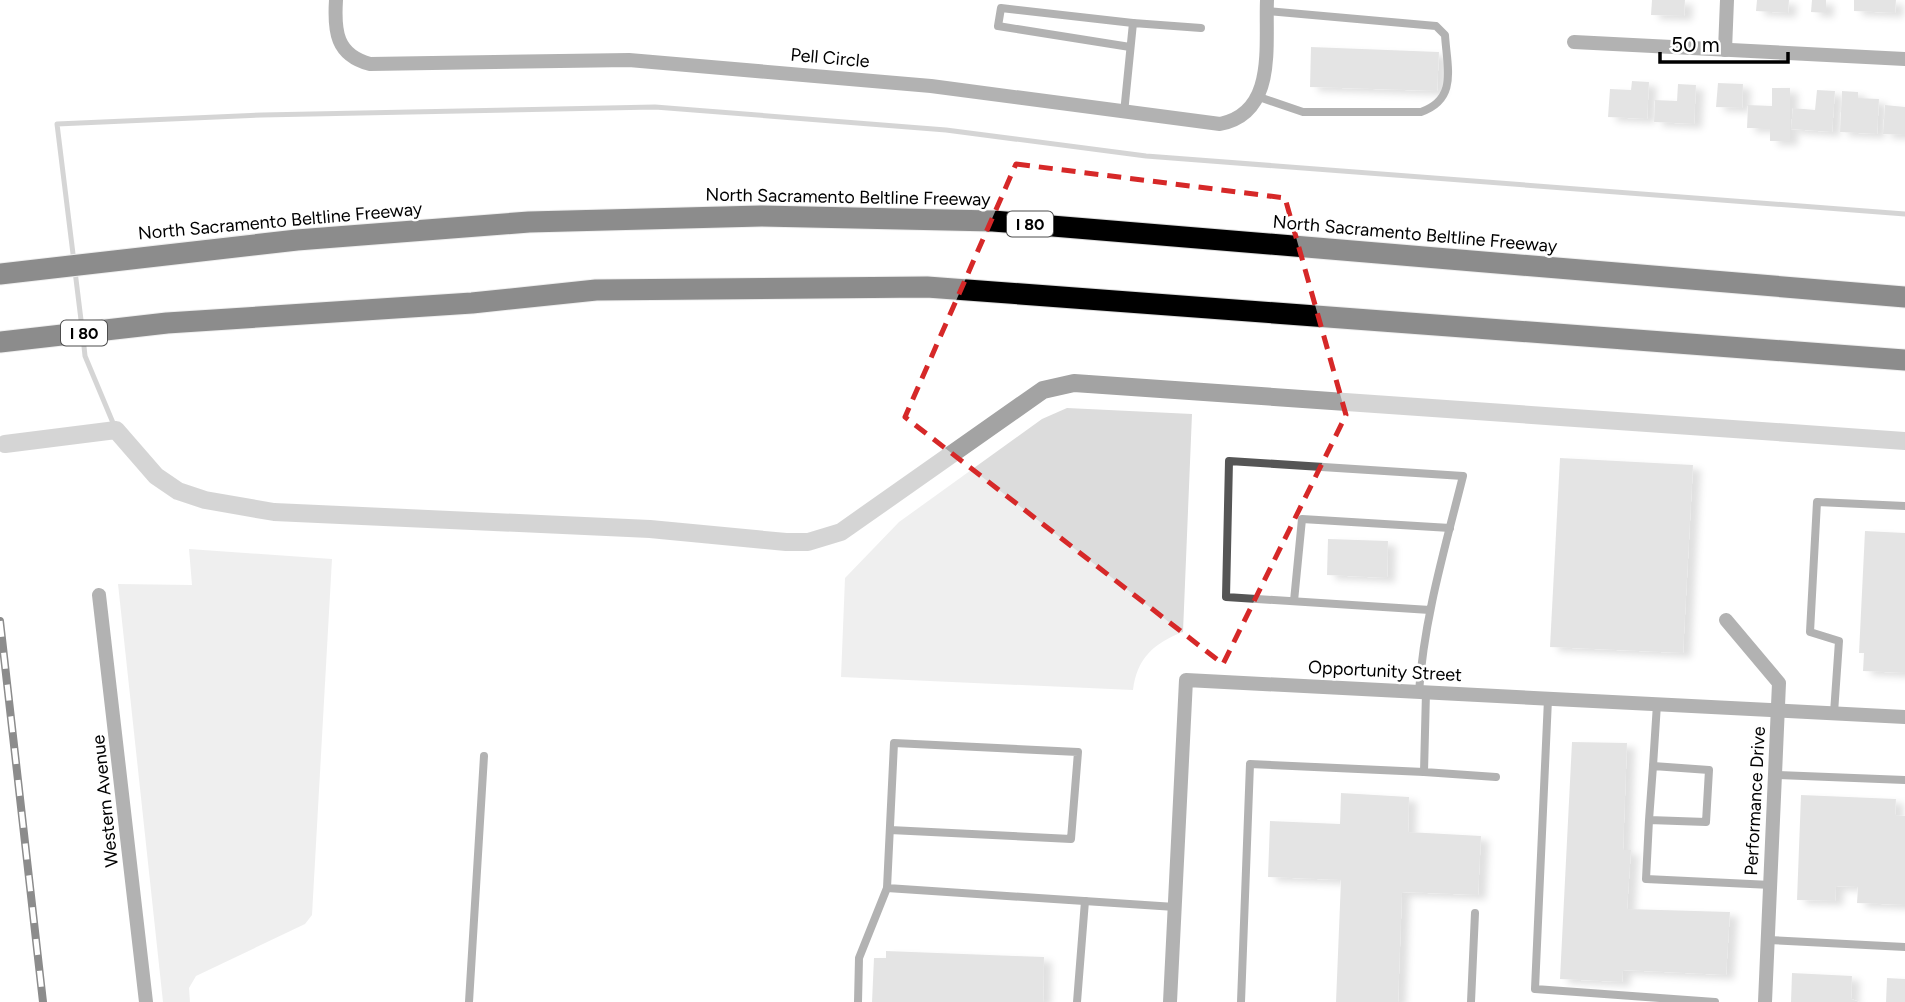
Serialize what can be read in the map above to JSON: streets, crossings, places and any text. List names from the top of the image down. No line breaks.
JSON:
{"streets":{"highway":["North Sacramento Beltline Freeway","I 80"],"street":["Pell Circle","Opportunity Street","Western Avenue","Performance Drive"]},"crossings":[["Opportunity Street","Performance Drive"]],"scale_bar":"50 m"}
